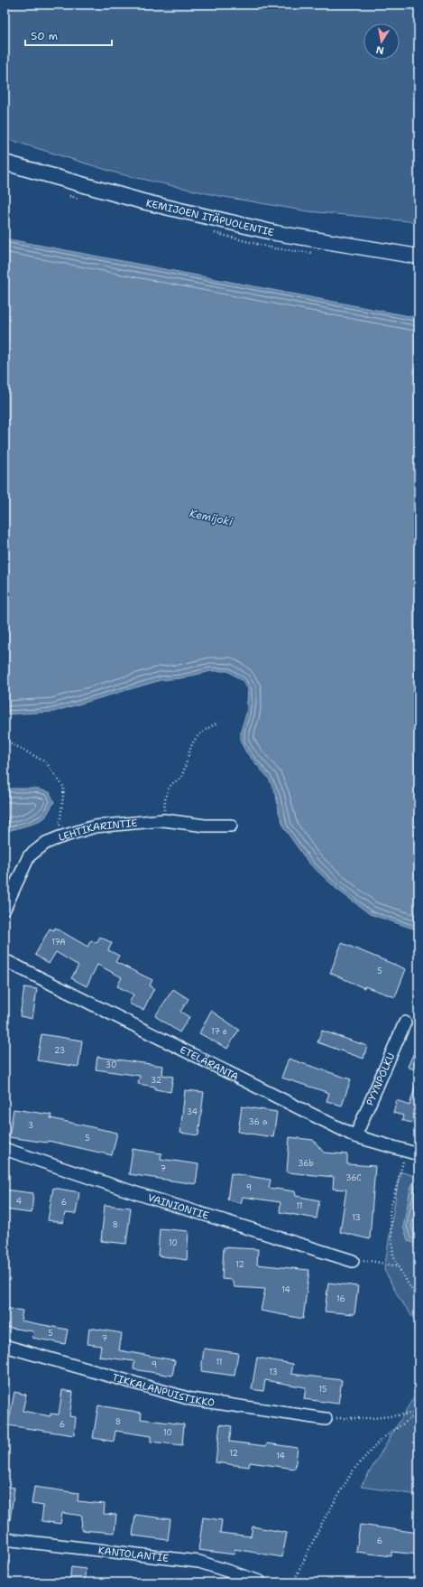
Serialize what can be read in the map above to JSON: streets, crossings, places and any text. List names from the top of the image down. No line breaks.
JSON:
{"streets":{"main road":["KEMIJOEN ITÄPUOLENTIE"],"street":["LEHTIKARINTIE","ETELÄRANTA","PYYNPOLKU","VAINIONTIE","TIKKALANPUISTIKKO","KANTOLANTIE"]},"crossings":[["ETELÄRANTA","PYYNPOLKU"]],"water":["Kemijoki"],"house_numbers":["17A","5","17 e","23","30","32","34","36 a","3","5","36b","7","36C","9","4","6","11","13","8","10","12","14","16","5","7","11","9","13","15","8","6","10","12","14","6"],"scale_bar":"50 m","north":"bottom"}
